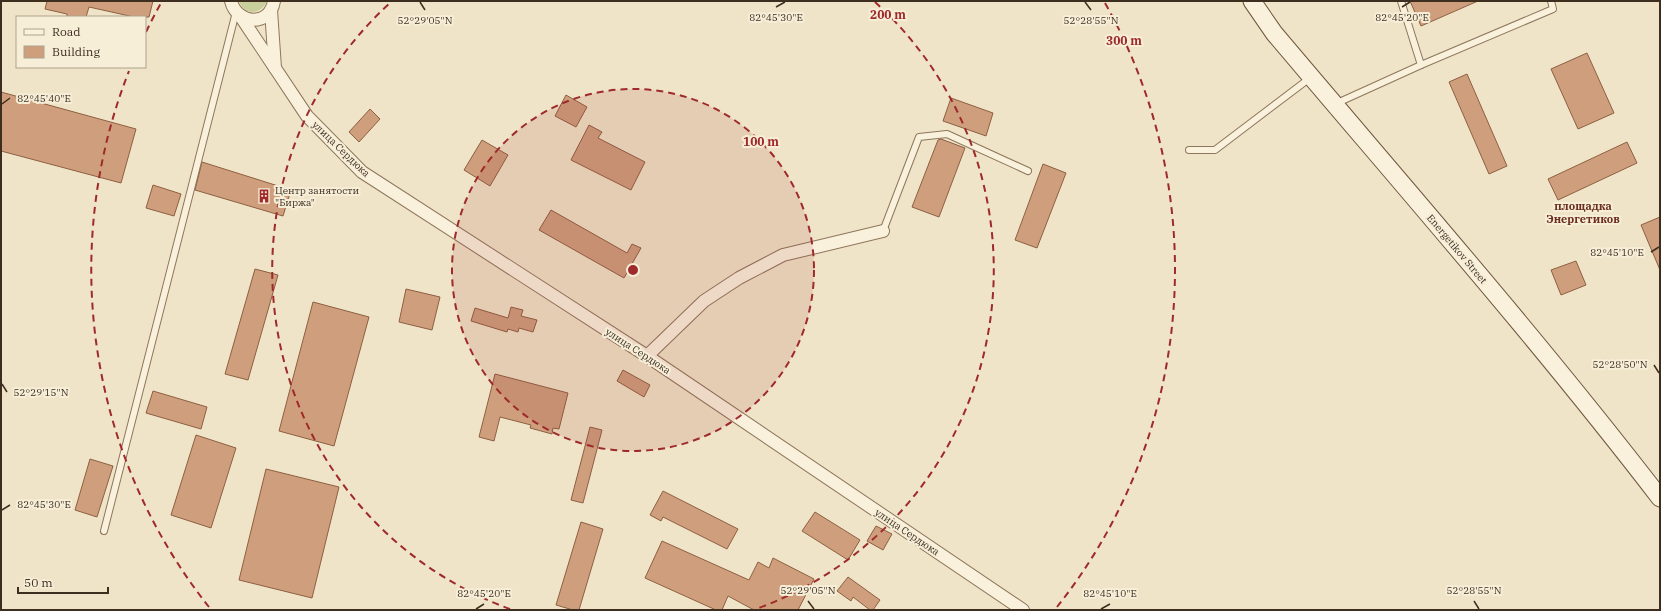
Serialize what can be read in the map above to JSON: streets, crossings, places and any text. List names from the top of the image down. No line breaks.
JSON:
{"streets":{"main road":["Energetikov Street"],"street":["улица Сердюка"]},"districts":["площадка Энергетиков"],"places":{"building":["Центр занятости \"Биржа\""]},"legend":["Road","Building"],"scale_bar":"50 m","coordinates":["82°45'30\"E","82°45'20\"E","52°29'05\"N","52°28'55\"N","82°45'40\"E","82°45'10\"E","52°28'50\"N","52°29'15\"N"],"rings":["200 m","300 m","100 m"]}
